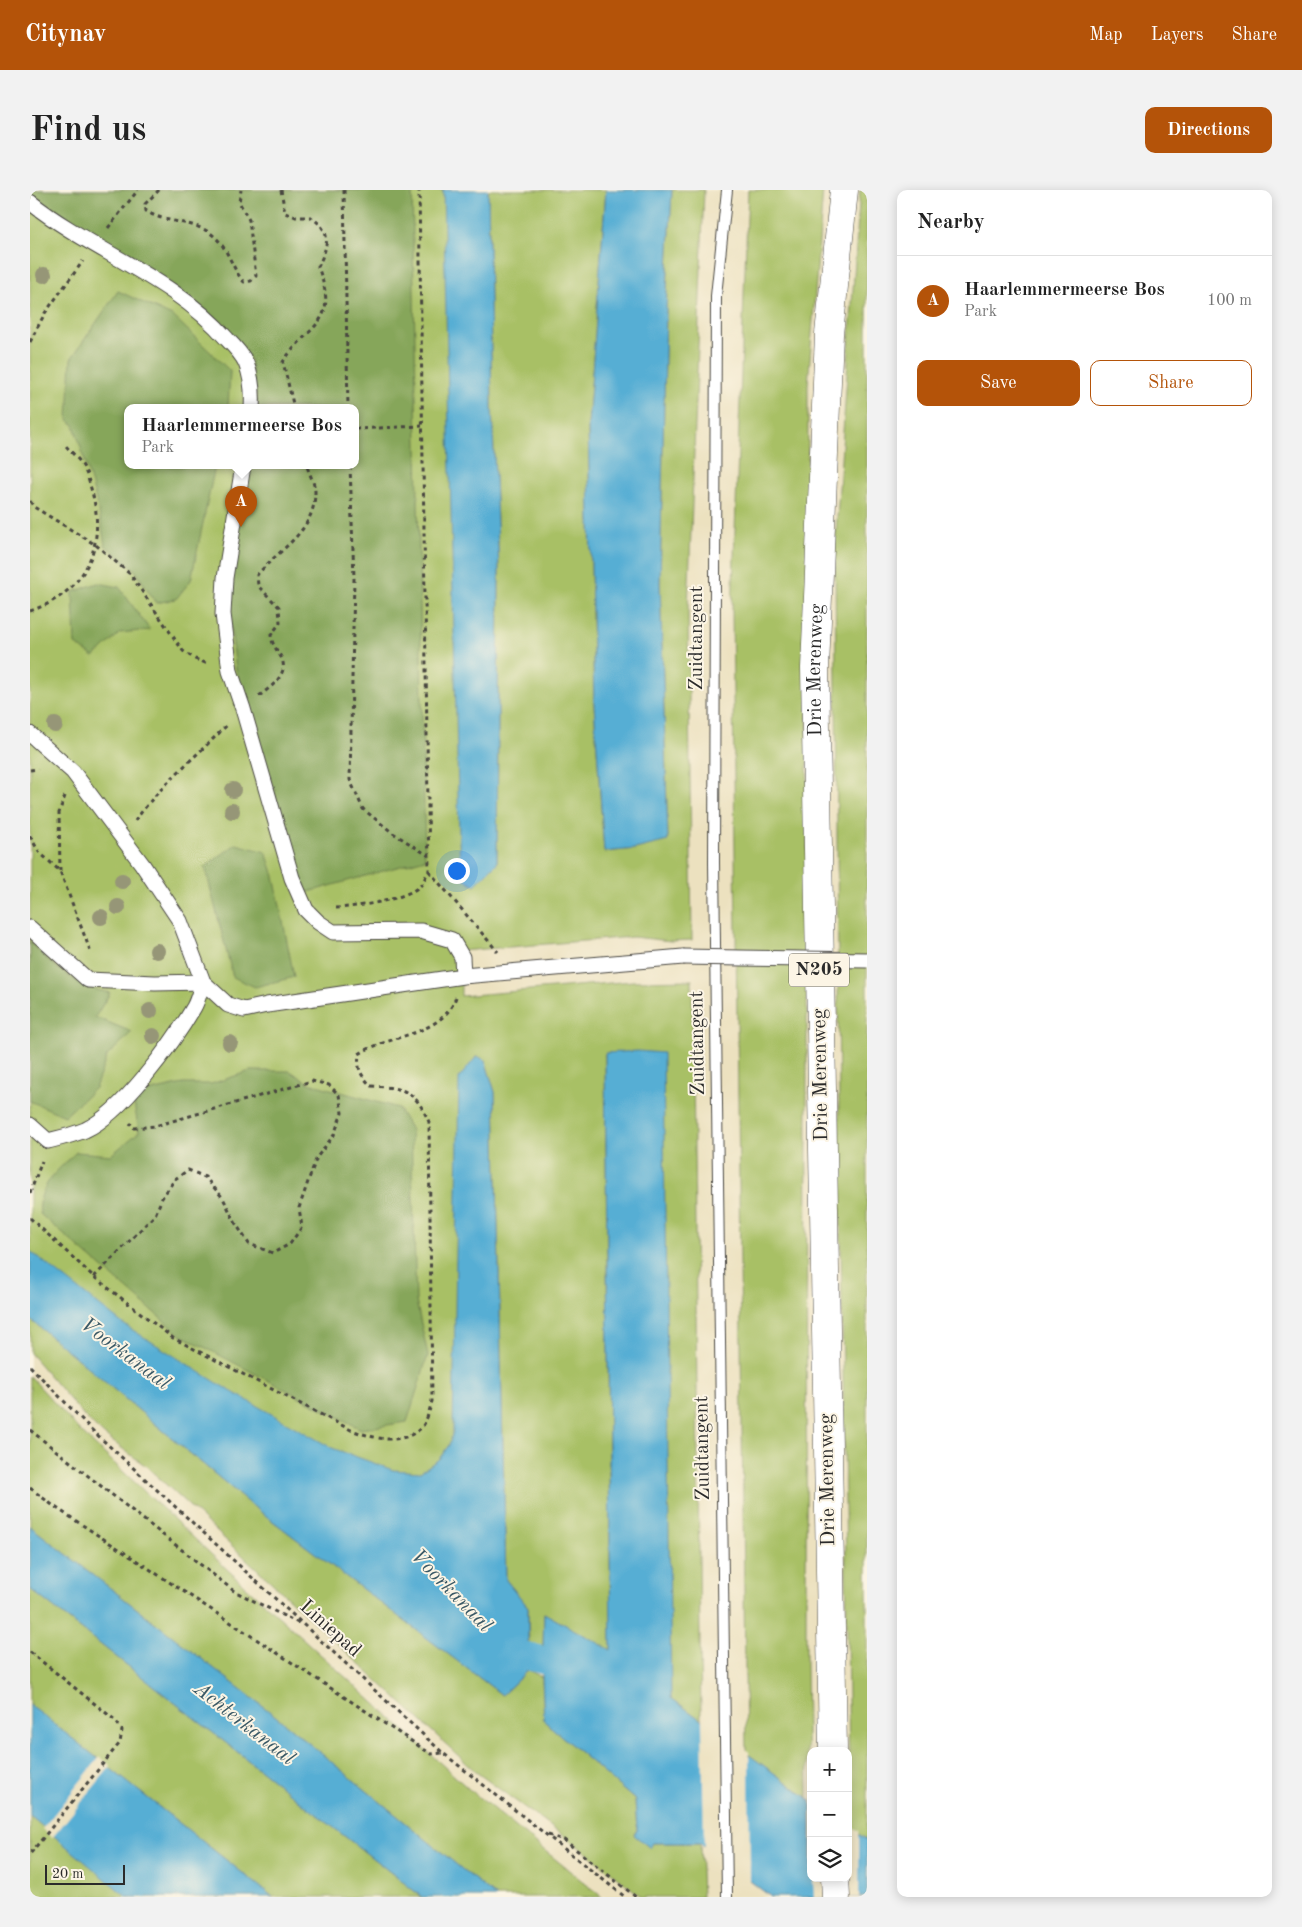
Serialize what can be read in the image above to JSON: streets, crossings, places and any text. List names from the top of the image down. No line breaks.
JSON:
{"streets":{"highway":["Drie Merenweg","N205"],"lane":["Zuidtangent"],"path":["Liniepad"]},"water":["Voorkanaal","Achterkanaal"],"scale_bar":"20 m","page":{"header":"Citynav","nav":["Map","Layers","Share"],"buttons":["Directions",["Save","Share"]],"title":"Find us","heading":"Nearby","list":[{"mark":"A","name":"Haarlemmermeerse Bos","note":"Park","value":"100 m"}],"popup":["Haarlemmermeerse Bos","Park"],"pins":"A","map_buttons":["+","−"],"scale":"20 m"}}
